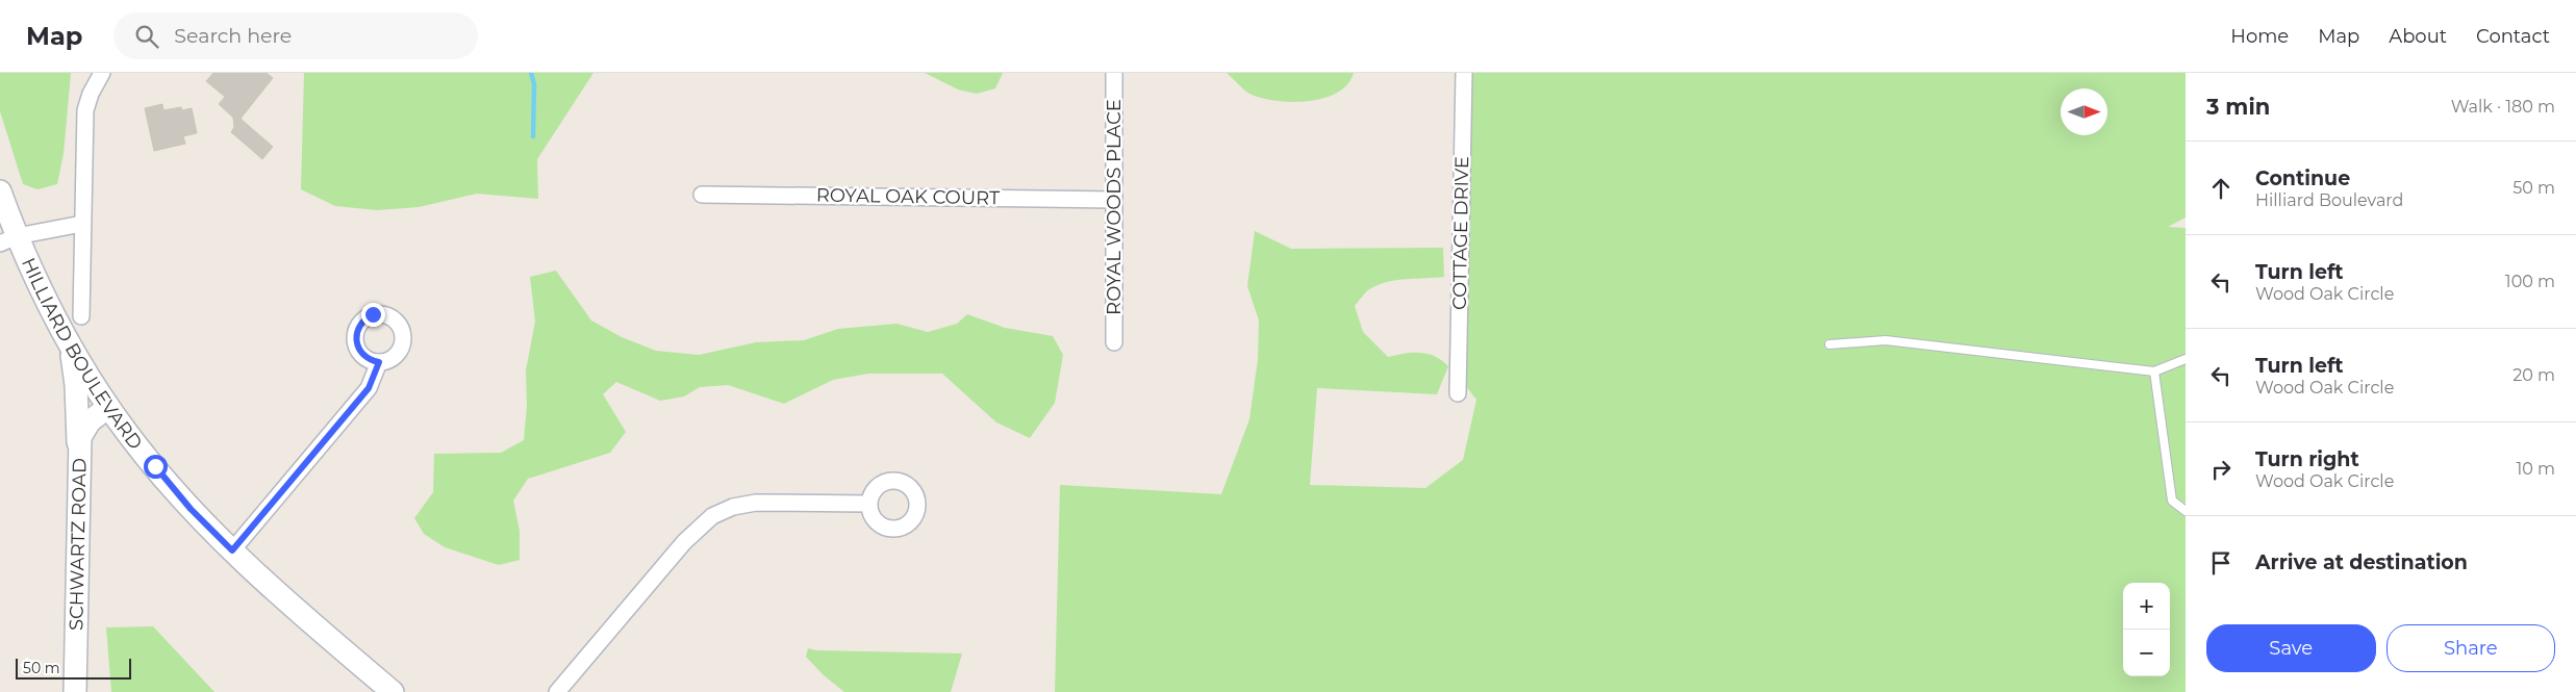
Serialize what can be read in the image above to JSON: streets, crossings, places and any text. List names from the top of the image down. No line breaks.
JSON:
{"streets":{"street":["ROYAL OAK COURT","ROYAL WOODS PLACE","COTTAGE DRIVE","HILLIARD BOULEVARD","SCHWARTZ ROAD"]},"crossings":[["ROYAL OAK COURT","ROYAL WOODS PLACE"],["HILLIARD BOULEVARD","SCHWARTZ ROAD"]],"scale_bar":"50 m","north":"right","page":{"header":"Map","search":"Search here","nav":["Home","Map","About","Contact"],"heading":["3 min","Walk · 180 m"],"list":[["Continue","Hilliard Boulevard","50 m"],["Turn left","Wood Oak Circle","100 m"],["Turn left","Wood Oak Circle","20 m"],["Turn right","Wood Oak Circle","10 m"],"Arrive at destination"],"map_buttons":["+","−"],"buttons":["Save","Share"],"scale":"50 m"}}
